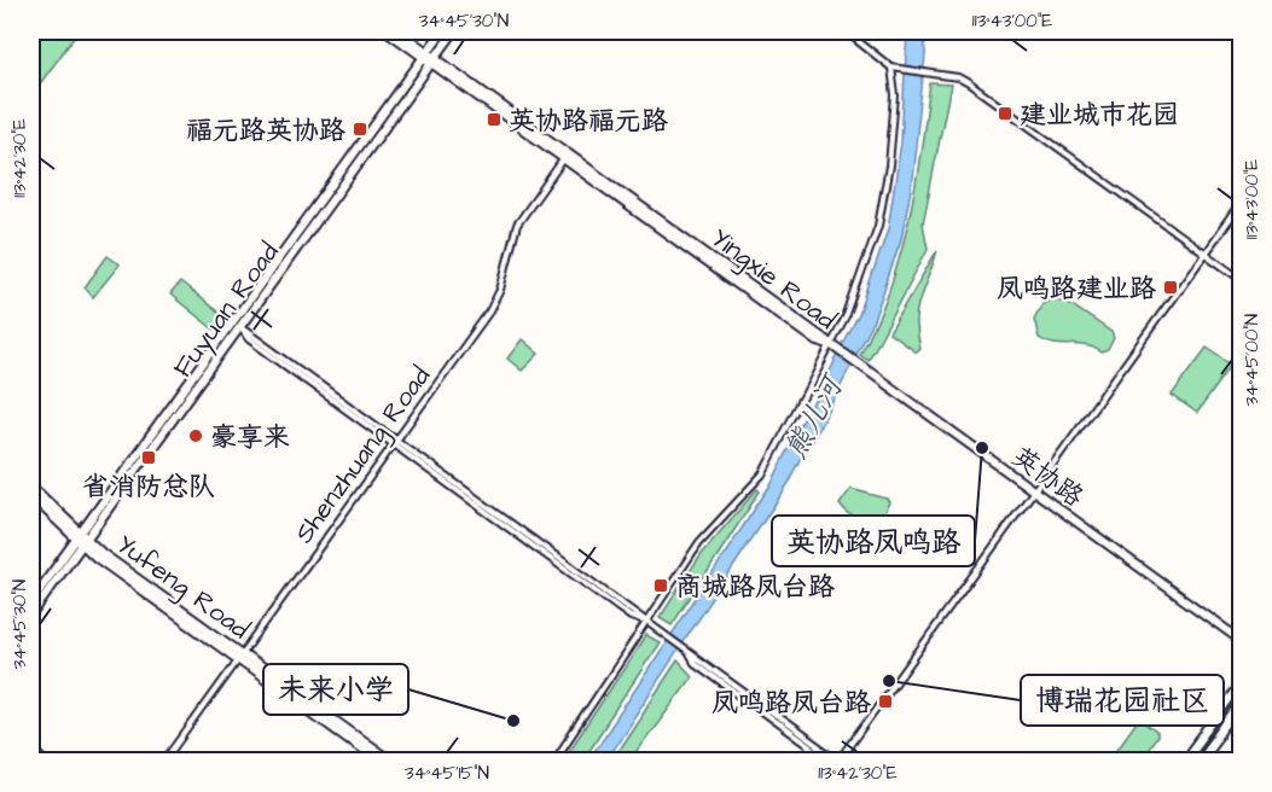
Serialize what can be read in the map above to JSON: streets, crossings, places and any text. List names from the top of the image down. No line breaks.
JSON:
{"streets":{"street":["Yingxie Road","Fuyuan Road","Shenzhuang Road","英协路","Yufeng Road"]},"crossings":[["Yingxie Road","Fuyuan Road"],["Yingxie Road","Shenzhuang Road"],["Yingxie Road","英协路"],["Fuyuan Road","Yufeng Road"],["Shenzhuang Road","Yufeng Road"]],"water":["熊儿河"],"places":{"transit":["建业城市花园","英协路福元路","福元路英协路","凤鸣路建业路","省消防总队","商城路凤台路","凤鸣路凤台路"],"other":["豪享来","英协路凤鸣路","博瑞花园社区","未来小学"]},"coordinates":["34°45'30\"N","113°43'00\"E","113°42'30\"E","34°45'00\"N","34°45'15\"N"]}
